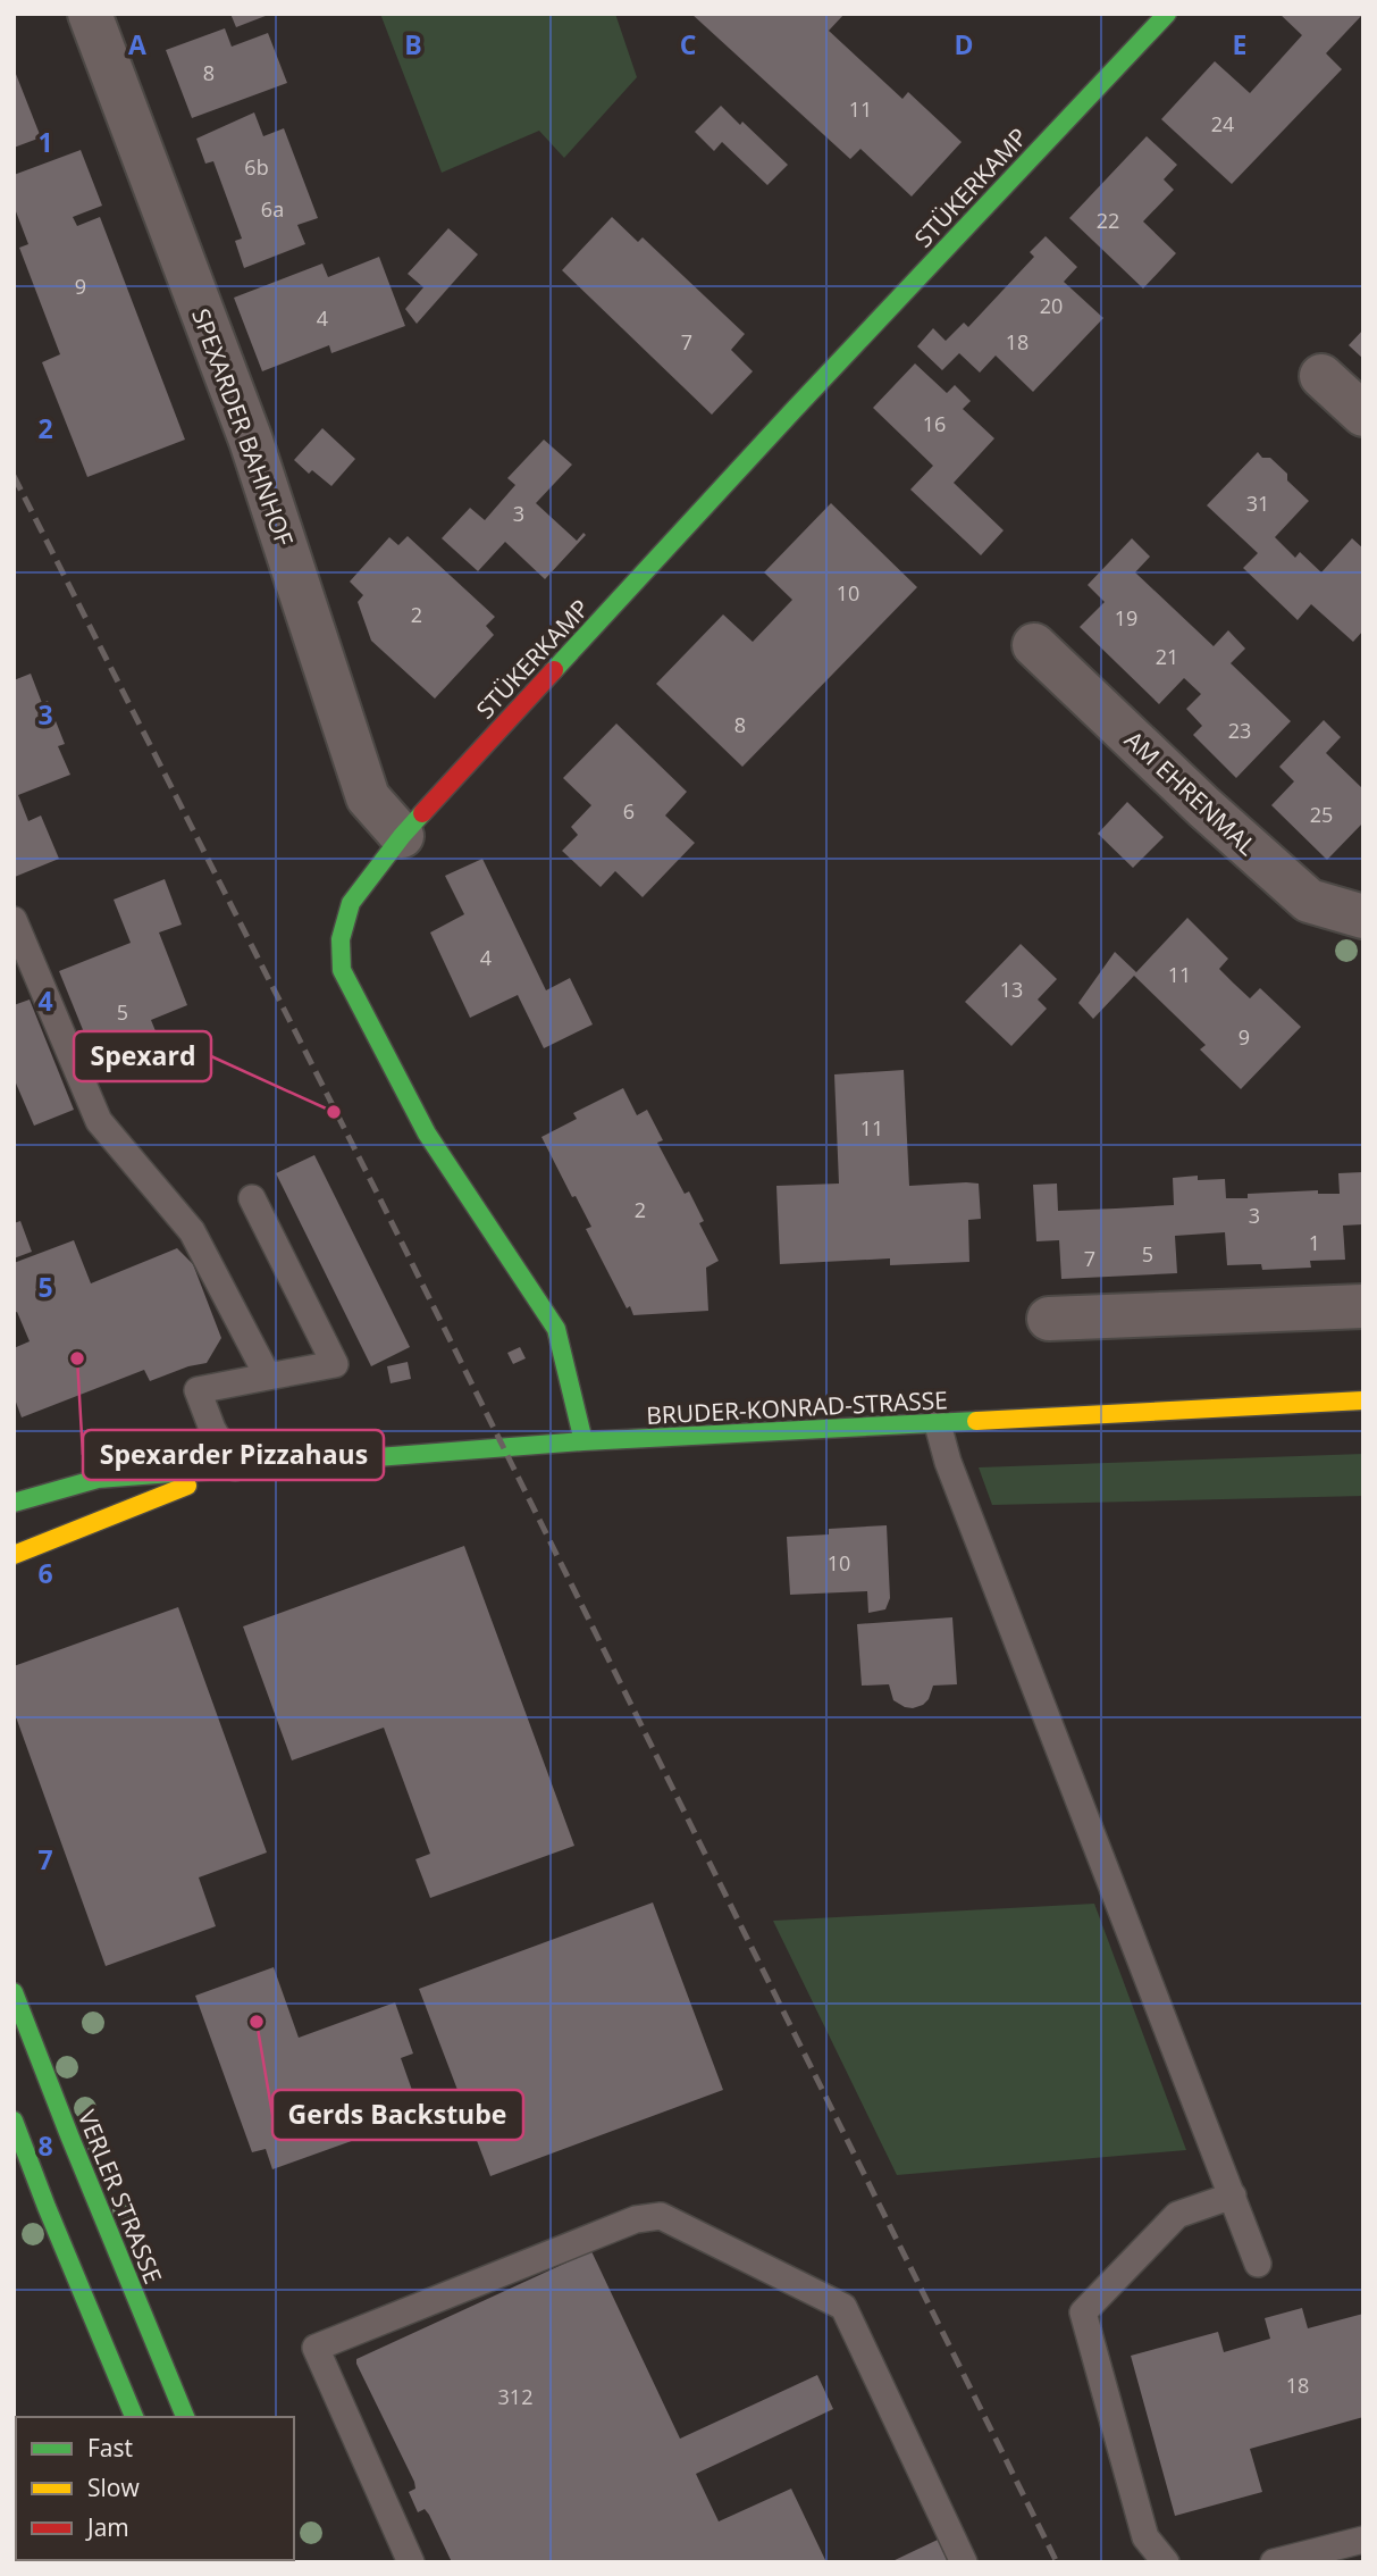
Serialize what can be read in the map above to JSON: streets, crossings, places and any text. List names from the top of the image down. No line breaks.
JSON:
{"streets":{"street":["STÜKERKAMP","SPEXARDER BAHNHOF","AM EHRENMAL","BRUDER-KONRAD-STRASSE","VERLER STRASSE"]},"crossings":[["STÜKERKAMP","SPEXARDER BAHNHOF"],["STÜKERKAMP","BRUDER-KONRAD-STRASSE"]],"places":["Spexard","Spexarder Pizzahaus","Gerds Backstube"],"house_numbers":["8","11","24","6b","6a","22","9","20","4","7","18","16","31","3","10","2","19","21","8","23","6","25","4","11","13","5","9","11","2","3","1","5","7","10","18","312"],"legend":["Fast","Slow","Jam"],"grid":{"columns":["A","B","C","D","E"],"rows":["1","2","3","4","5","6","7","8"]}}
